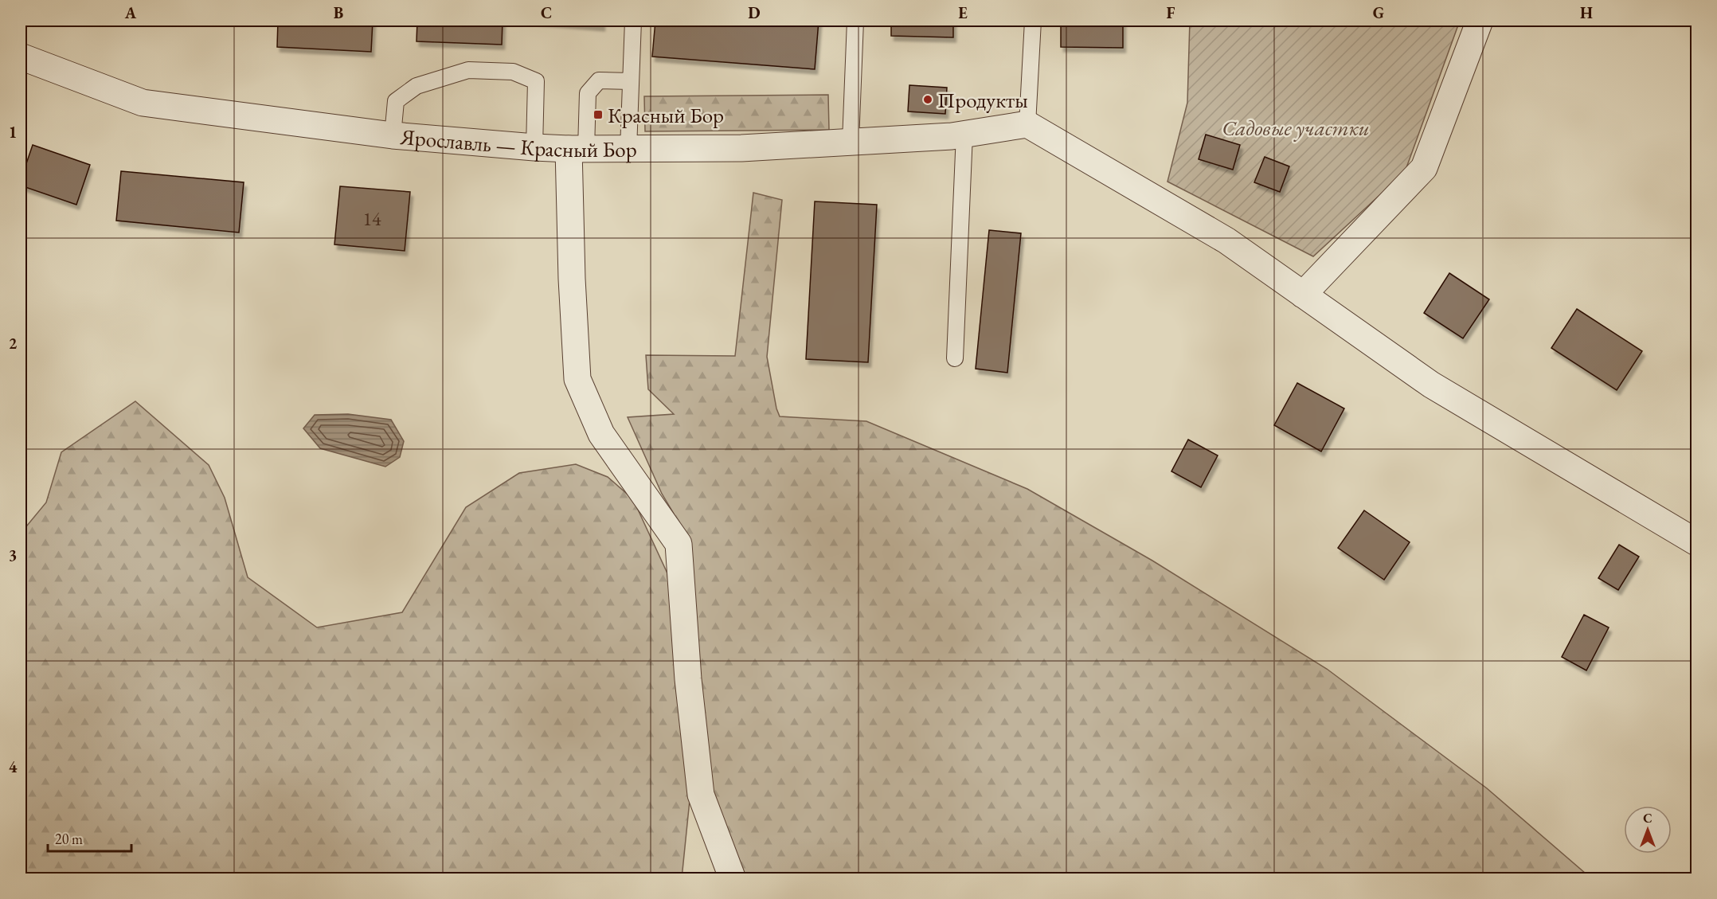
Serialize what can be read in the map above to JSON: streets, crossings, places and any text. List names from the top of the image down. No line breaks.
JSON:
{"streets":{"street":["Ярославль — Красный Бор"]},"parks":["Садовые участки"],"places":{"other":["Продукты"],"transit":["Красный Бор"]},"house_numbers":["14"],"scale_bar":"20 m","north":"top","grid":{"columns":["A","B","C","D","E","F","G","H"],"rows":["1","2","3","4"]}}
